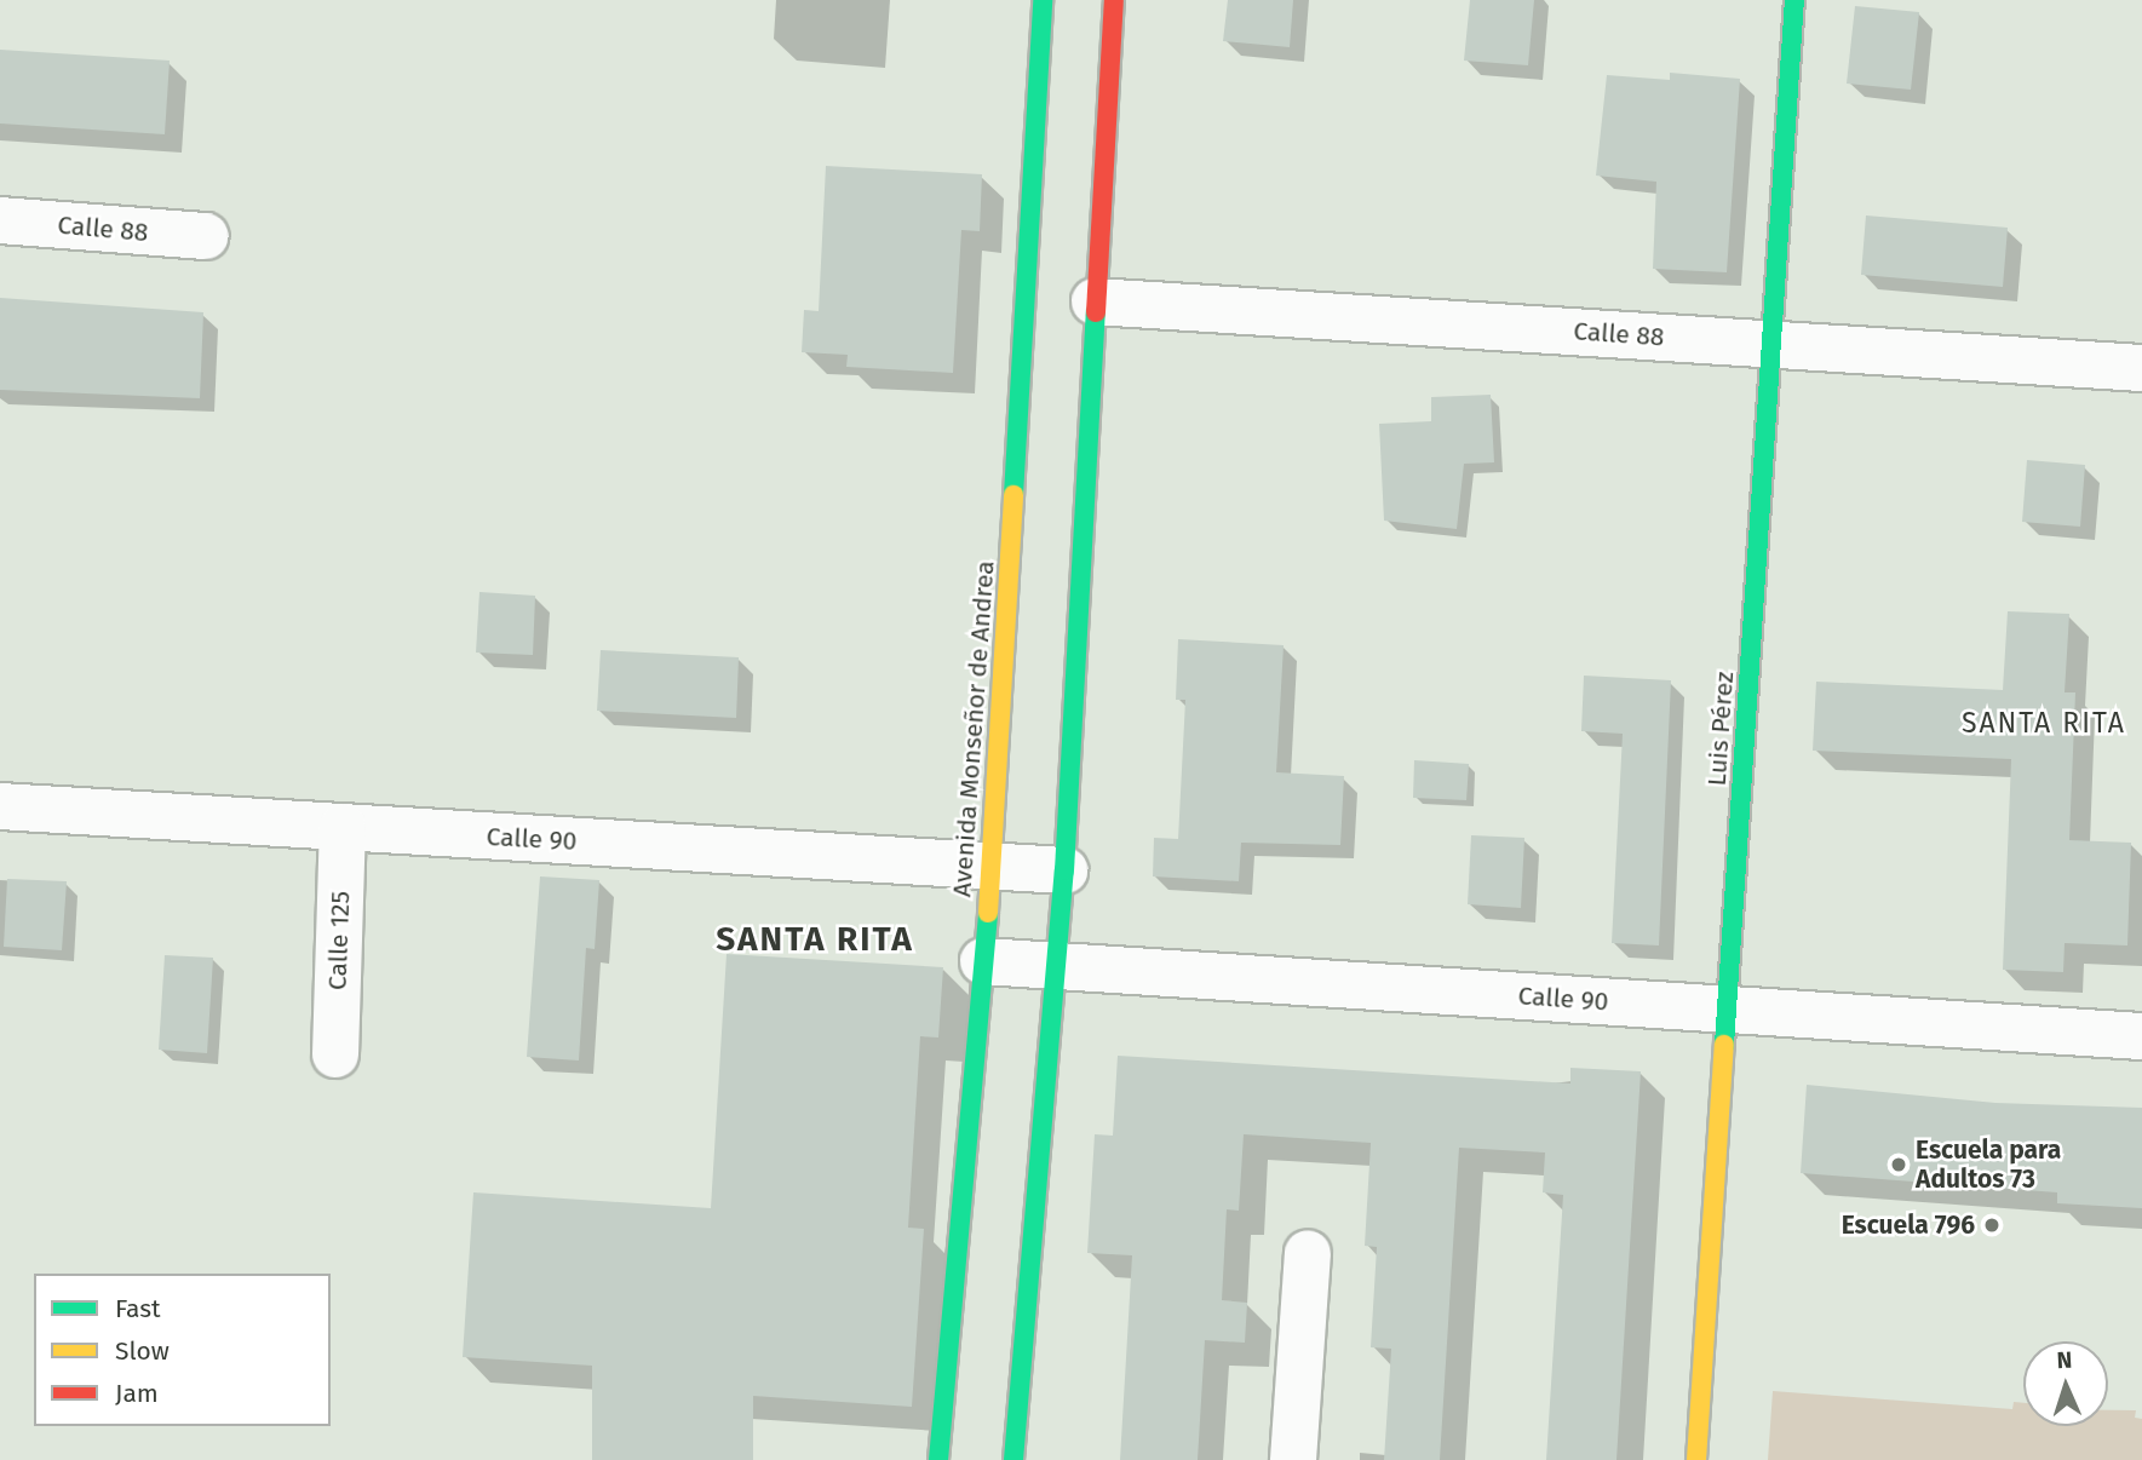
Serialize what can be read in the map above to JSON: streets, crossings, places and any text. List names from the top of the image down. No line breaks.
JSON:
{"streets":{"main road":["Avenida Monseñor de Andrea","Luis Pérez"],"street":["Calle 88","Calle 90","Calle 125"]},"crossings":[["Calle 88","Luis Pérez"],["Avenida Monseñor de Andrea","Calle 90"],["Luis Pérez","Calle 90"],["Calle 90","Calle 125"]],"districts":["SANTA RITA","SANTA RITA"],"places":["Escuela para Adultos 73","Escuela 796"],"legend":["Fast","Slow","Jam"],"north":"top"}
